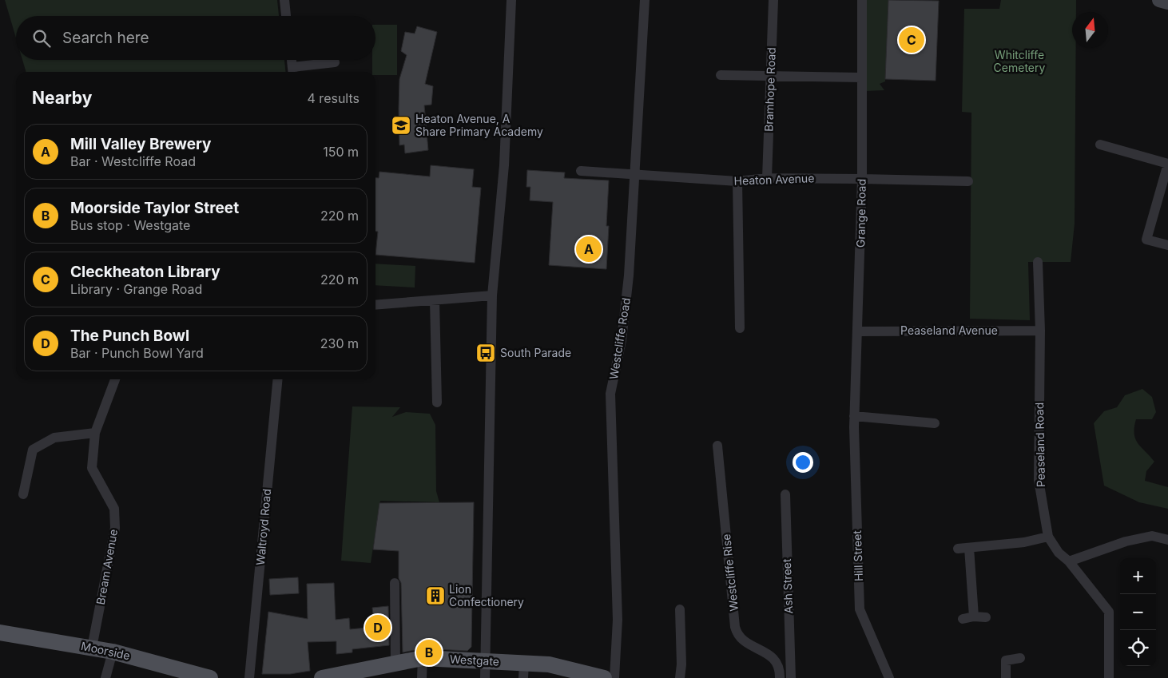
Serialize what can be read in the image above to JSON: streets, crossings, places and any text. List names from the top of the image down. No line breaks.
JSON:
{"streets":{"main road":["Moorside","Westgate"],"street":["Bramhope Road","Heaton Avenue","Grange Road","Peaseland Avenue","Westcliffe Road","Peaseland Road","Waltroyd Road","Hill Street","Bream Avenue","Westcliffe Rise","Ash Street"]},"crossings":[["Bramhope Road","Heaton Avenue"],["Heaton Avenue","Grange Road"],["Heaton Avenue","Westcliffe Road"],["Grange Road","Peaseland Avenue"],["Grange Road","Hill Street"],["Peaseland Avenue","Peaseland Road"],["Bream Avenue","Moorside"]],"parks":["Whitcliffe Cemetery"],"places":{"school or university":["Heaton Avenue, A Share Primary Academy"],"bus stop":["South Parade"],"building":["Lion Confectionery"]},"north":"top","page":{"search":"Search here","pins":["C","A","D","B"],"heading":["Nearby","4 results"],"list":[{"mark":"A","name":"Mill Valley Brewery","note":"Bar · Westcliffe Road","value":"150 m"},{"mark":"B","name":"Moorside Taylor Street","note":"Bus stop · Westgate","value":"220 m"},{"mark":"C","name":"Cleckheaton Library","note":"Library · Grange Road","value":"220 m"},{"mark":"D","name":"The Punch Bowl","note":"Bar · Punch Bowl Yard","value":"230 m"}],"map_buttons":["+","−"]}}
